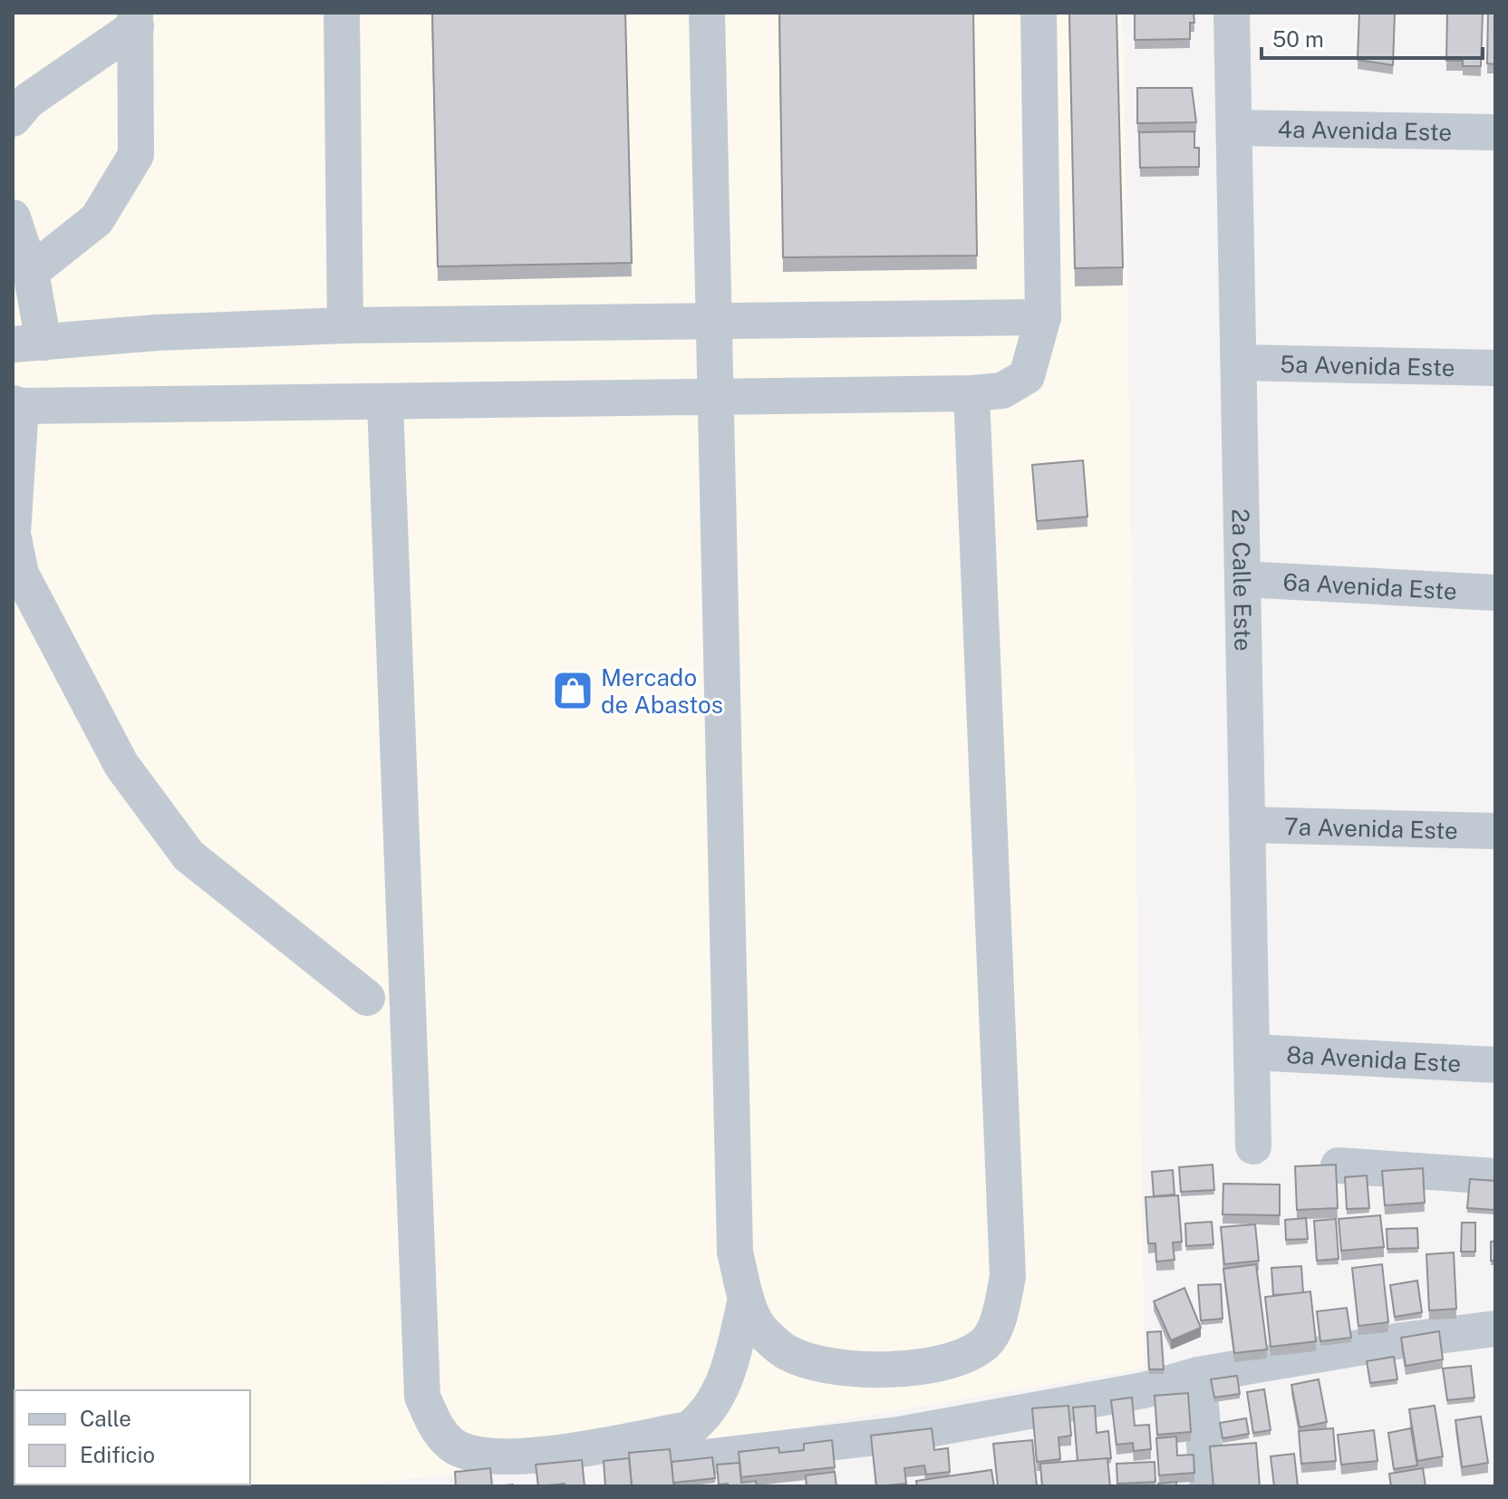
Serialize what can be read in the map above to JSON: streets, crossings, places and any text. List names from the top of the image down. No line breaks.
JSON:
{"streets":{"street":["4a Avenida Este","5a Avenida Este","2a Calle Este","6a Avenida Este","7a Avenida Este","8a Avenida Este"]},"crossings":[["4a Avenida Este","2a Calle Este"],["5a Avenida Este","2a Calle Este"],["2a Calle Este","6a Avenida Este"],["2a Calle Este","7a Avenida Este"],["2a Calle Este","8a Avenida Este"]],"places":{"shop":["Mercado de Abastos"]},"legend":["Calle","Edificio"],"scale_bar":"50 m"}
